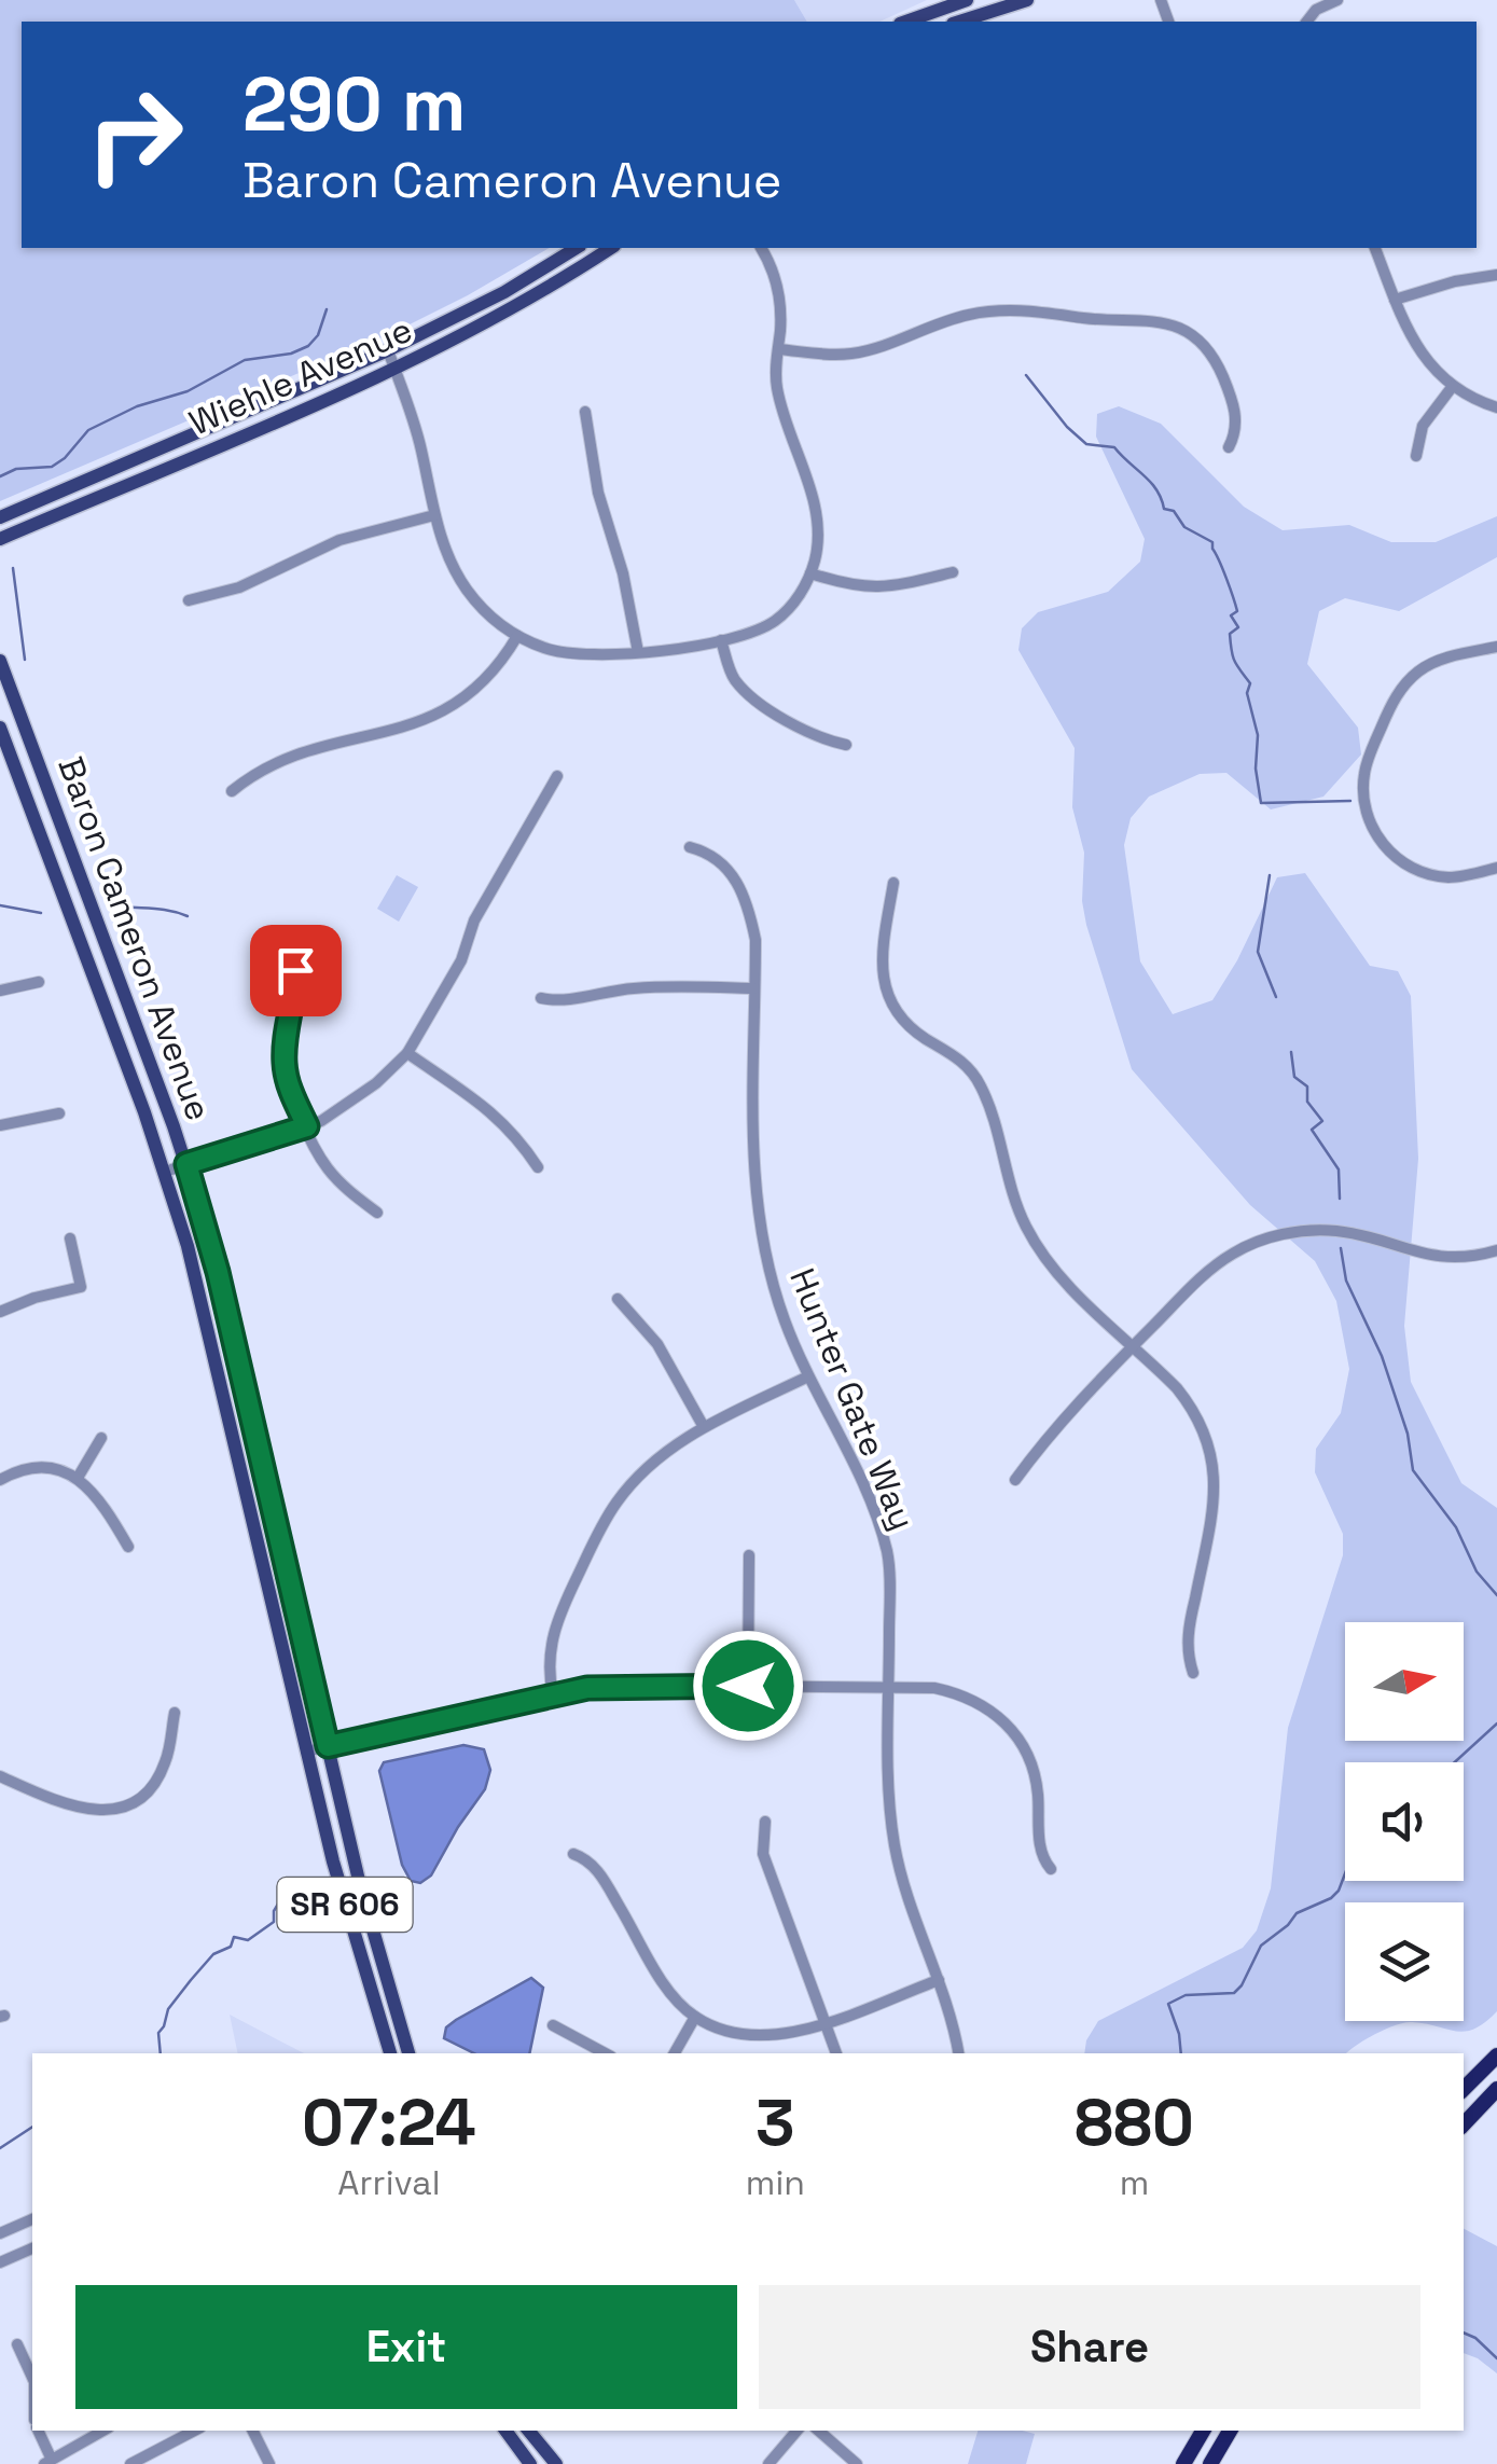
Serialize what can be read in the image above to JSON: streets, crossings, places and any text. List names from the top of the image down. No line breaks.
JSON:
{"streets":{"main road":["Wiehle Avenue","Baron Cameron Avenue","SR 606"],"street":["Hunter Gate Way"]},"north":"right","page":{"turn":["290 m","Baron Cameron Avenue"],"eta":["07:24","Arrival","3","min","880","m"],"buttons":["Exit","Share"]}}
